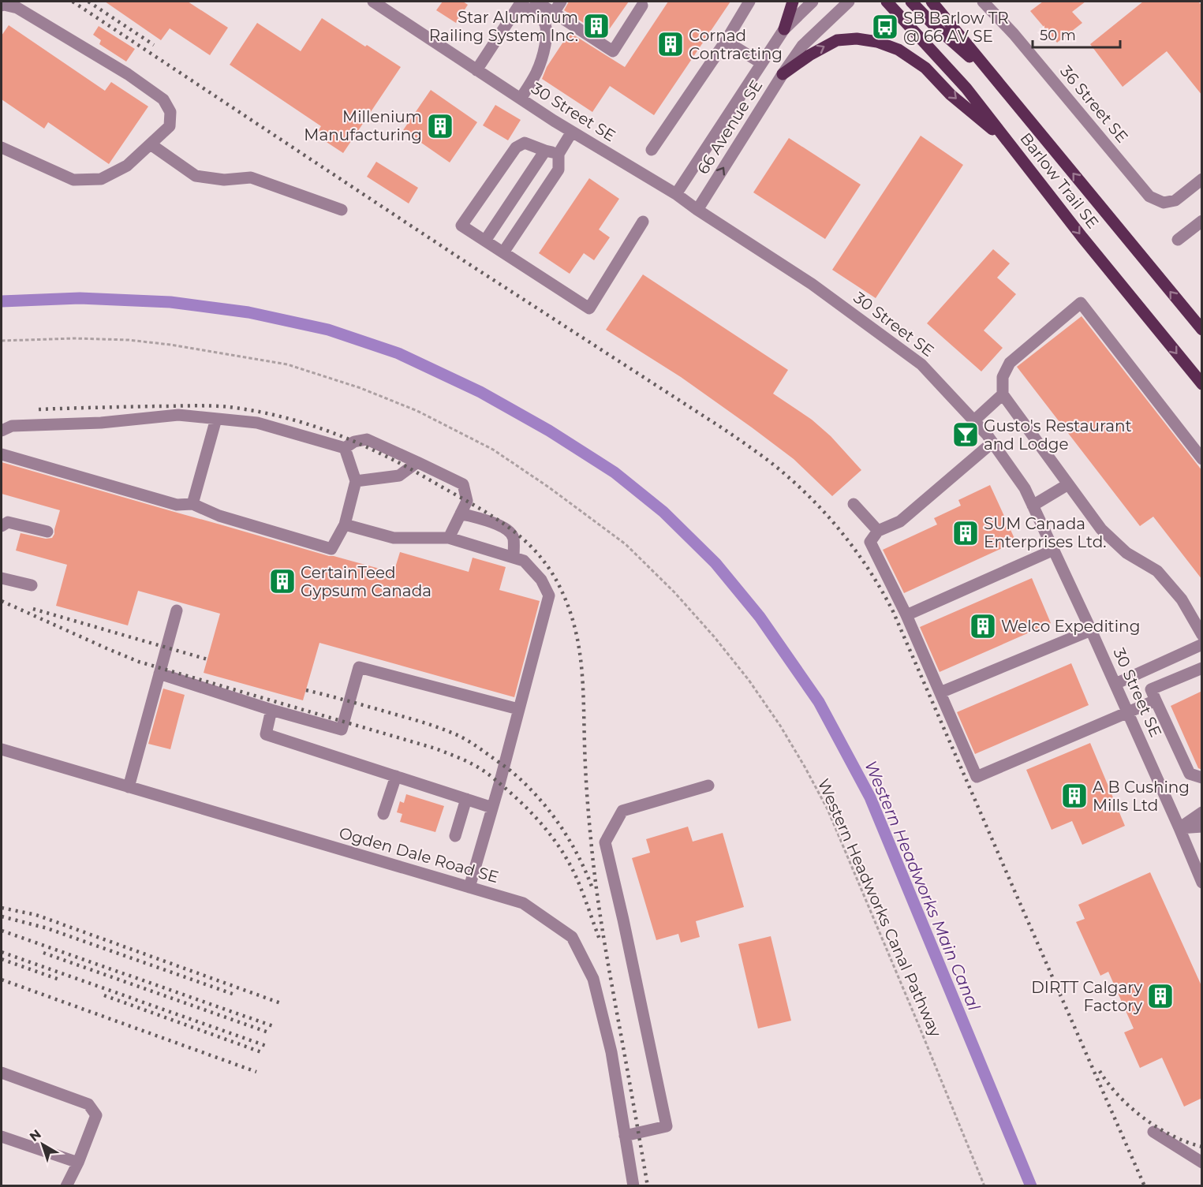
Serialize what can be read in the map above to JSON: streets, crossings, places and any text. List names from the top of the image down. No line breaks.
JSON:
{"streets":{"main road":["Barlow Trail SE"],"street":["36 Street SE","30 Street SE","66 Avenue SE","Ogden Dale Road SE"],"path":["Western Headworks Canal Pathway"]},"crossings":[["30 Street SE","66 Avenue SE"]],"water":["Western Headworks Main Canal"],"places":{"building":["Star Aluminum Railing System Inc.","Cornad Contracting","Millenium Manufacturing","SUM Canada Enterprises Ltd.","CertainTeed Gypsum Canada","Welco Expediting","A B Cushing Mills Ltd","DIRTT Calgary Factory"],"bus stop":["SB Barlow TR @ 66 AV SE"],"bar":["Gusto's Restaurant and Lodge"]},"scale_bar":"50 m","north":"top left"}
